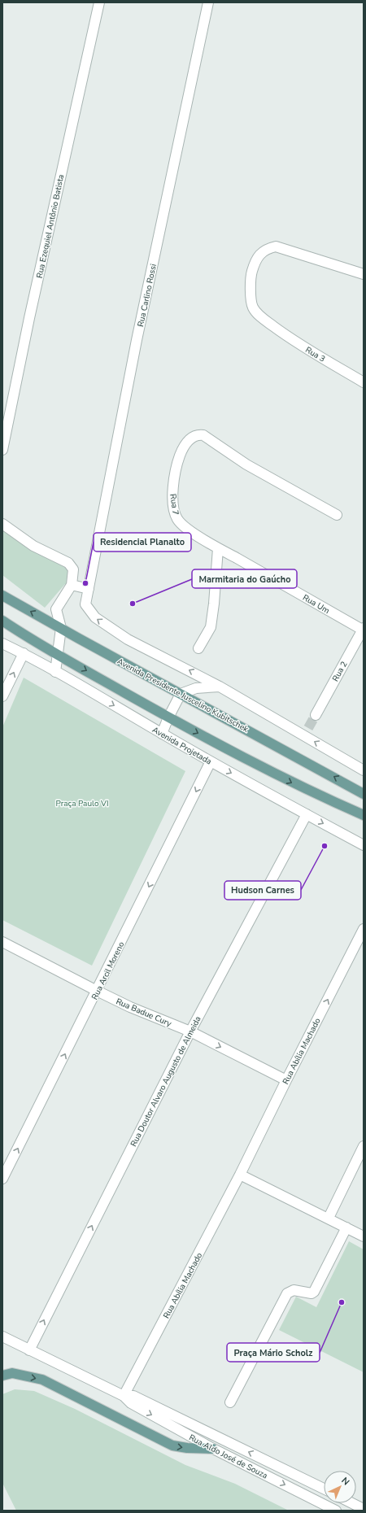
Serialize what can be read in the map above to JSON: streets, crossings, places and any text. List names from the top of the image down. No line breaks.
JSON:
{"streets":{"main road":["Avenida Presidente Juscelino Kubitschek"],"street":["Rua Ezequiel Antônio Batista","Rua Carlino Rossi","Rua 3","Rua 7","Rua Um","Rua 2","Avenida Projetada","Rua Arcil Moreno","Rua Badue Cury","Rua Abília Machado","Rua Doutor Alvaro Augusto de Almeida","Rua Aldo José de Souza"]},"crossings":[["Rua 7","Rua Um"],["Rua Um","Rua 2"],["Avenida Projetada","Rua Arcil Moreno"],["Avenida Projetada","Rua Doutor Alvaro Augusto de Almeida"],["Rua Arcil Moreno","Rua Badue Cury"],["Rua Badue Cury","Rua Abília Machado"],["Rua Badue Cury","Rua Doutor Alvaro Augusto de Almeida"],["Rua Abília Machado","Rua Aldo José de Souza"],["Rua Doutor Alvaro Augusto de Almeida","Rua Aldo José de Souza"]],"one_way":["Rua Carlino Rossi","Avenida Projetada","Rua Doutor Alvaro Augusto de Almeida"],"parks":["Praça Paulo VI"],"places":["Residencial Planalto","Marmitaria do Gaúcho","Hudson Carnes","Praça Mário Scholz"],"north":"top right"}
